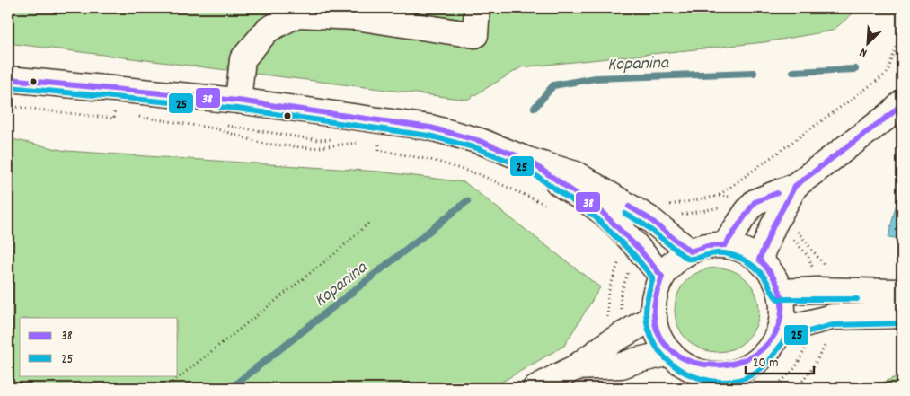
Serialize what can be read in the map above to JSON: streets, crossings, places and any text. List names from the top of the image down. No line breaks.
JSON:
{"water":["Kopanina"],"lines":["transit line 38","transit line 25"],"legend":["38","25"],"scale_bar":"20 m","north":"bottom left"}
